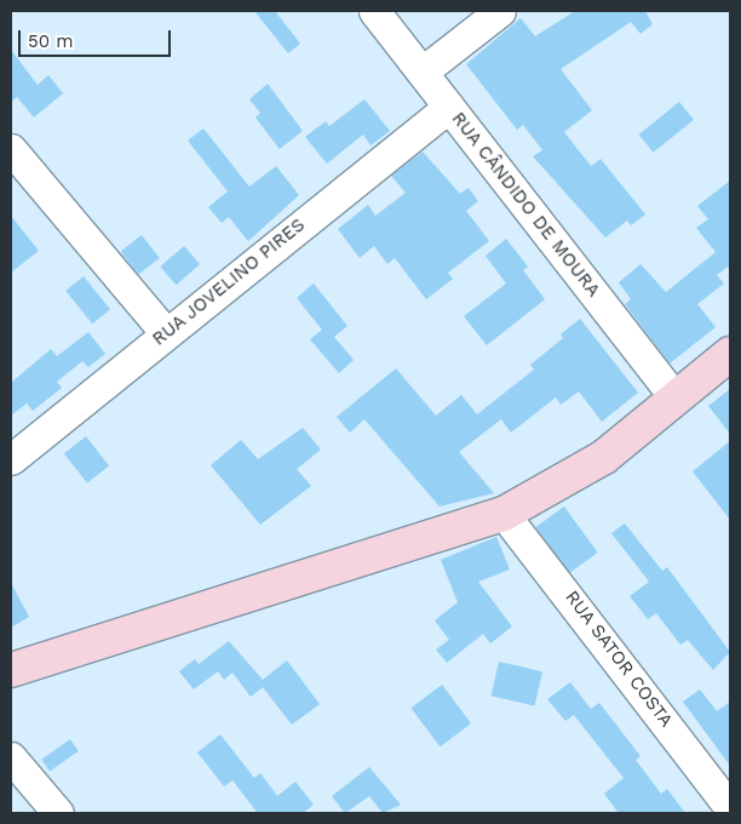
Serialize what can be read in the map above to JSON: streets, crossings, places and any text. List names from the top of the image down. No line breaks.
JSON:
{"streets":{"street":["RUA CÂNDIDO DE MOURA","RUA JOVELINO PIRES","RUA SATOR COSTA"]},"crossings":[["RUA CÂNDIDO DE MOURA","RUA JOVELINO PIRES"]],"scale_bar":"50 m"}
